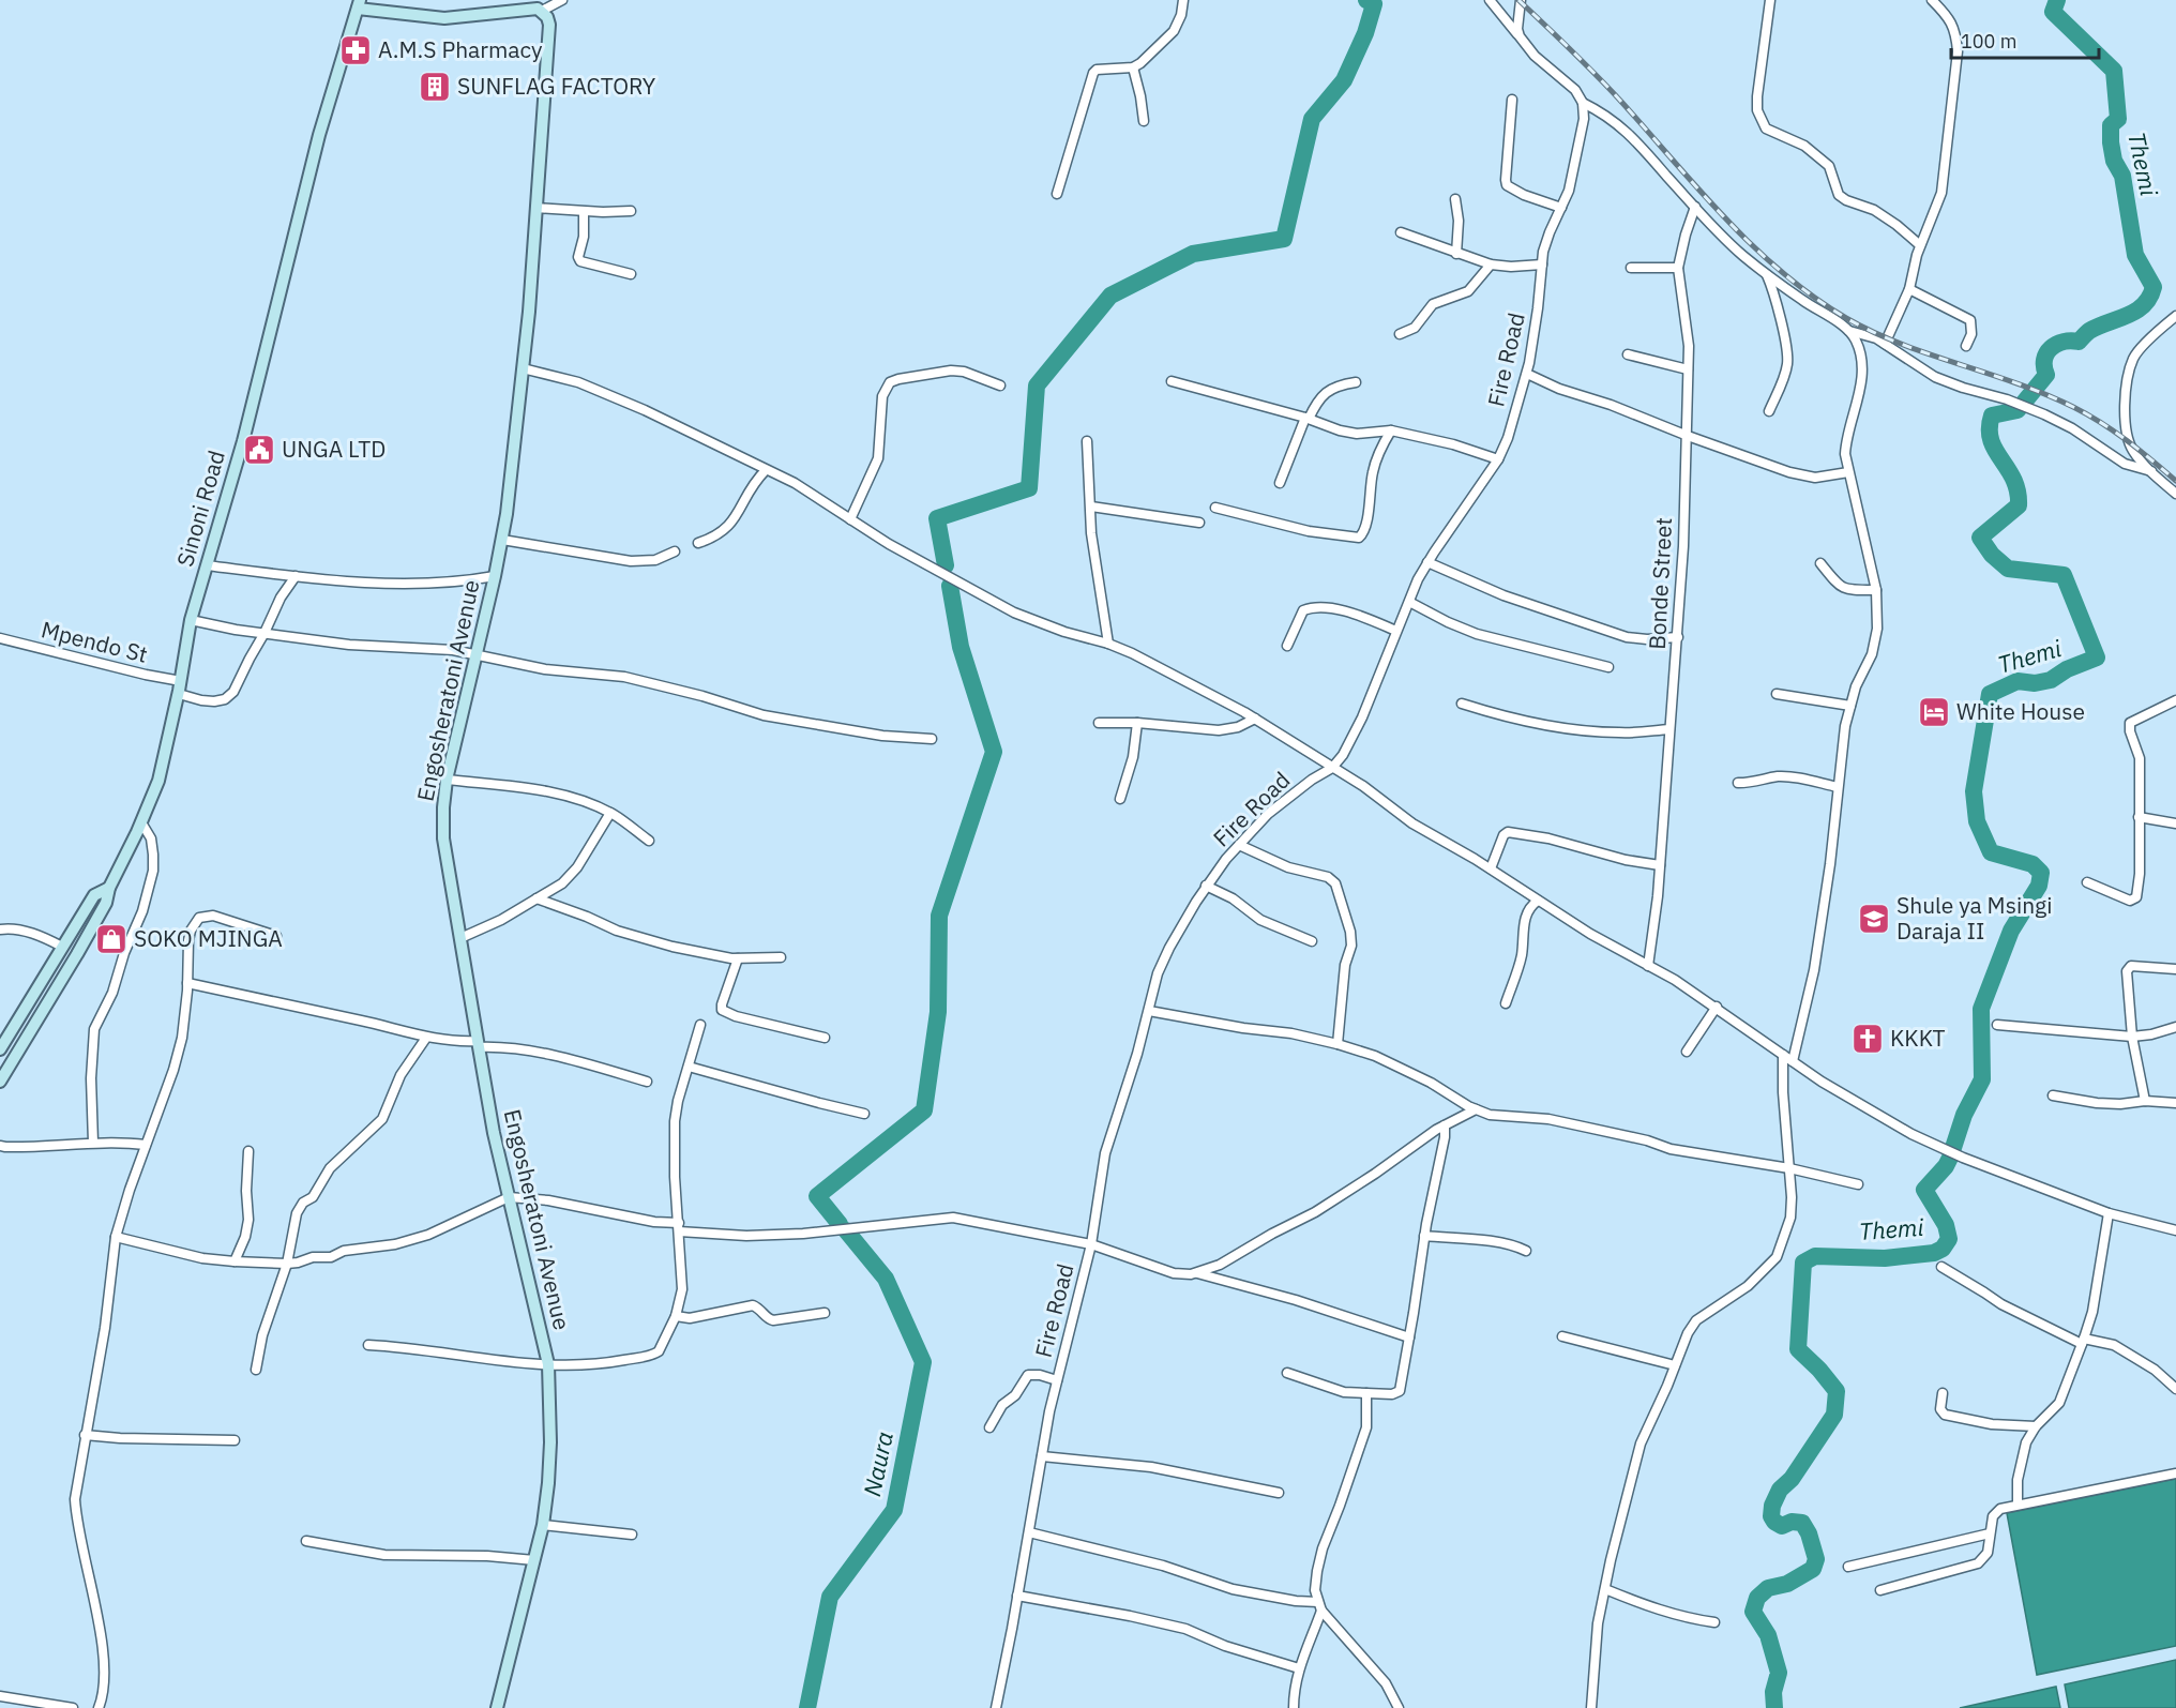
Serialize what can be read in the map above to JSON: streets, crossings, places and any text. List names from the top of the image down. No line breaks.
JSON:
{"streets":{"street":["Fire Road","Sinoni Road","Bonde Street","Mpendo St","Engosheratoni Avenue"]},"crossings":[["Sinoni Road","Mpendo St"]],"water":["Themi","Naura"],"places":{"pharmacy":["A.M.S Pharmacy"],"building":["SUNFLAG FACTORY"],"public building":["UNGA LTD"],"hotel":["White House"],"school or university":["Shule ya Msingi Daraja II"],"shop":["SOKO MJINGA"],"church":["KKKT"]},"scale_bar":"100 m"}
